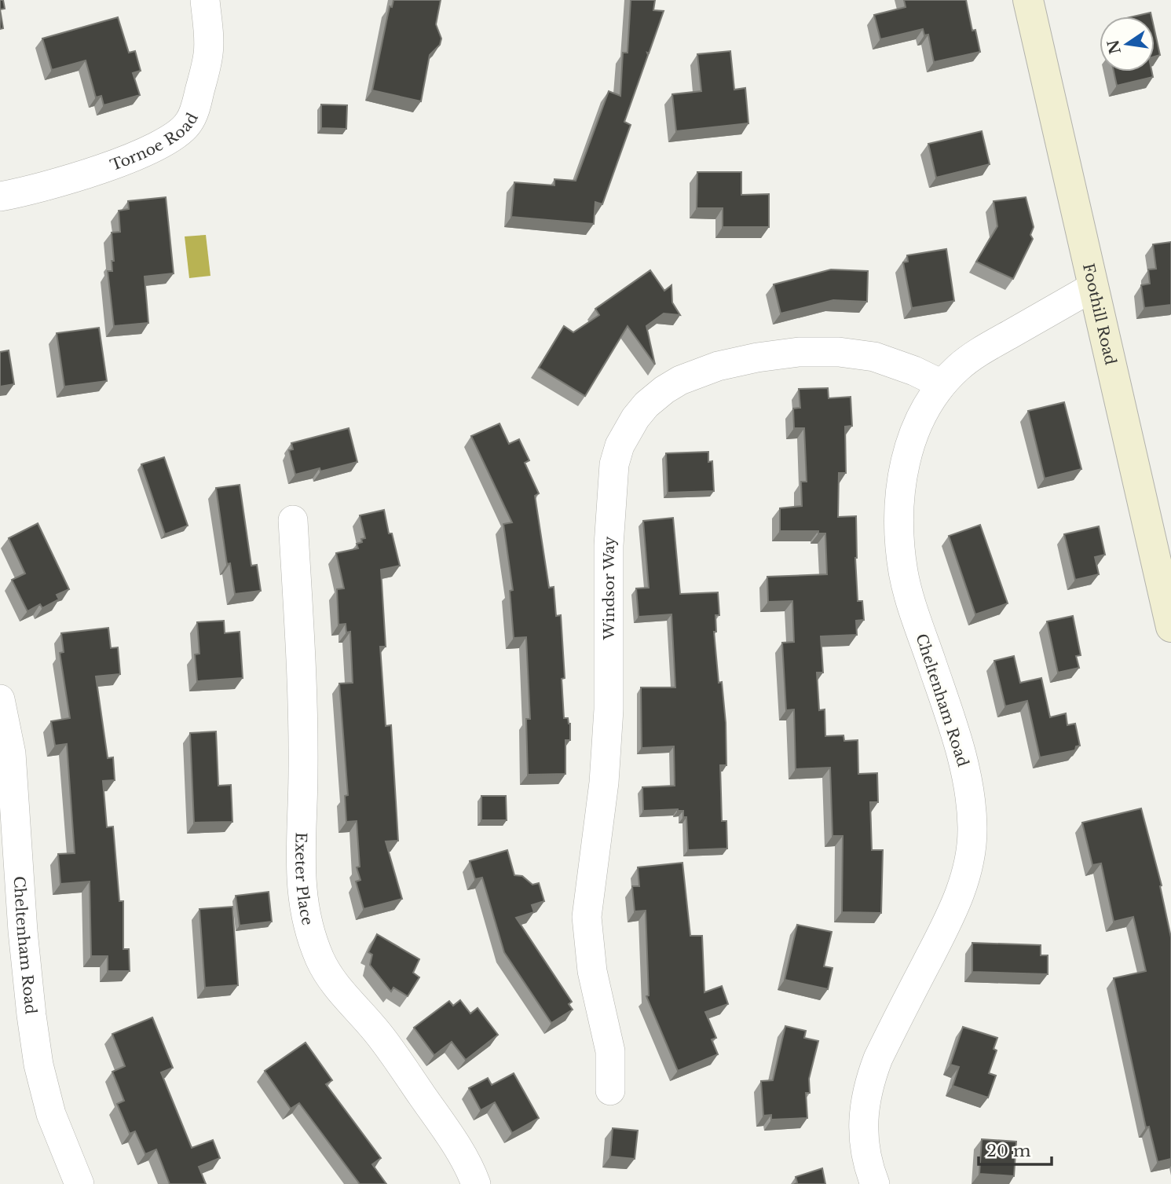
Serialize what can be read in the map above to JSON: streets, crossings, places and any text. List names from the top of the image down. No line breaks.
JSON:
{"streets":{"main road":["Foothill Road"],"street":["Tornoe Road","Windsor Way","Cheltenham Road","Exeter Place"]},"crossings":[["Foothill Road","Cheltenham Road"],["Windsor Way","Cheltenham Road"]],"scale_bar":"20 m","north":"left"}
